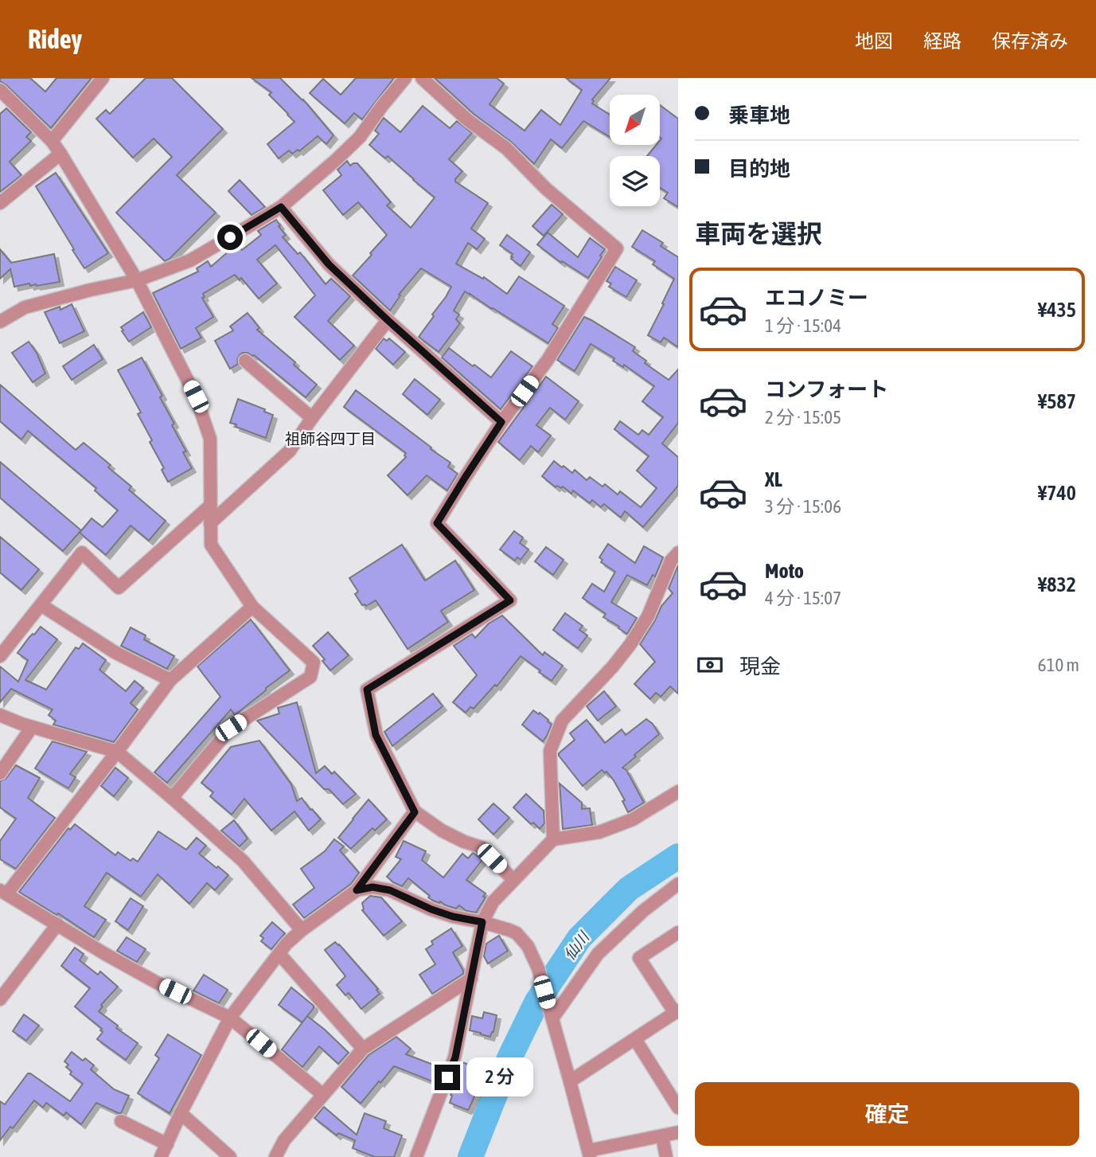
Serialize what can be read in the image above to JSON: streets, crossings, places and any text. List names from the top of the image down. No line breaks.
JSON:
{"districts":["祖師谷四丁目"],"water":["仙川"],"north":"bottom left","page":{"header":"Ridey","nav":["地図","経路","保存済み"],"banner":["乗車地","目的地"],"heading":"車両を選択","list":[{"name":"エコノミー","note":"1 分 · 15:04","value":"¥435"},{"name":"コンフォート","note":"2 分 · 15:05","value":"¥587"},{"name":"XL","note":"3 分 · 15:06","value":"¥740"},{"name":"Moto","note":"4 分 · 15:07","value":"¥832"}],"pay":["現金","610 m"],"bubble":"2 分","buttons":"確定"}}
